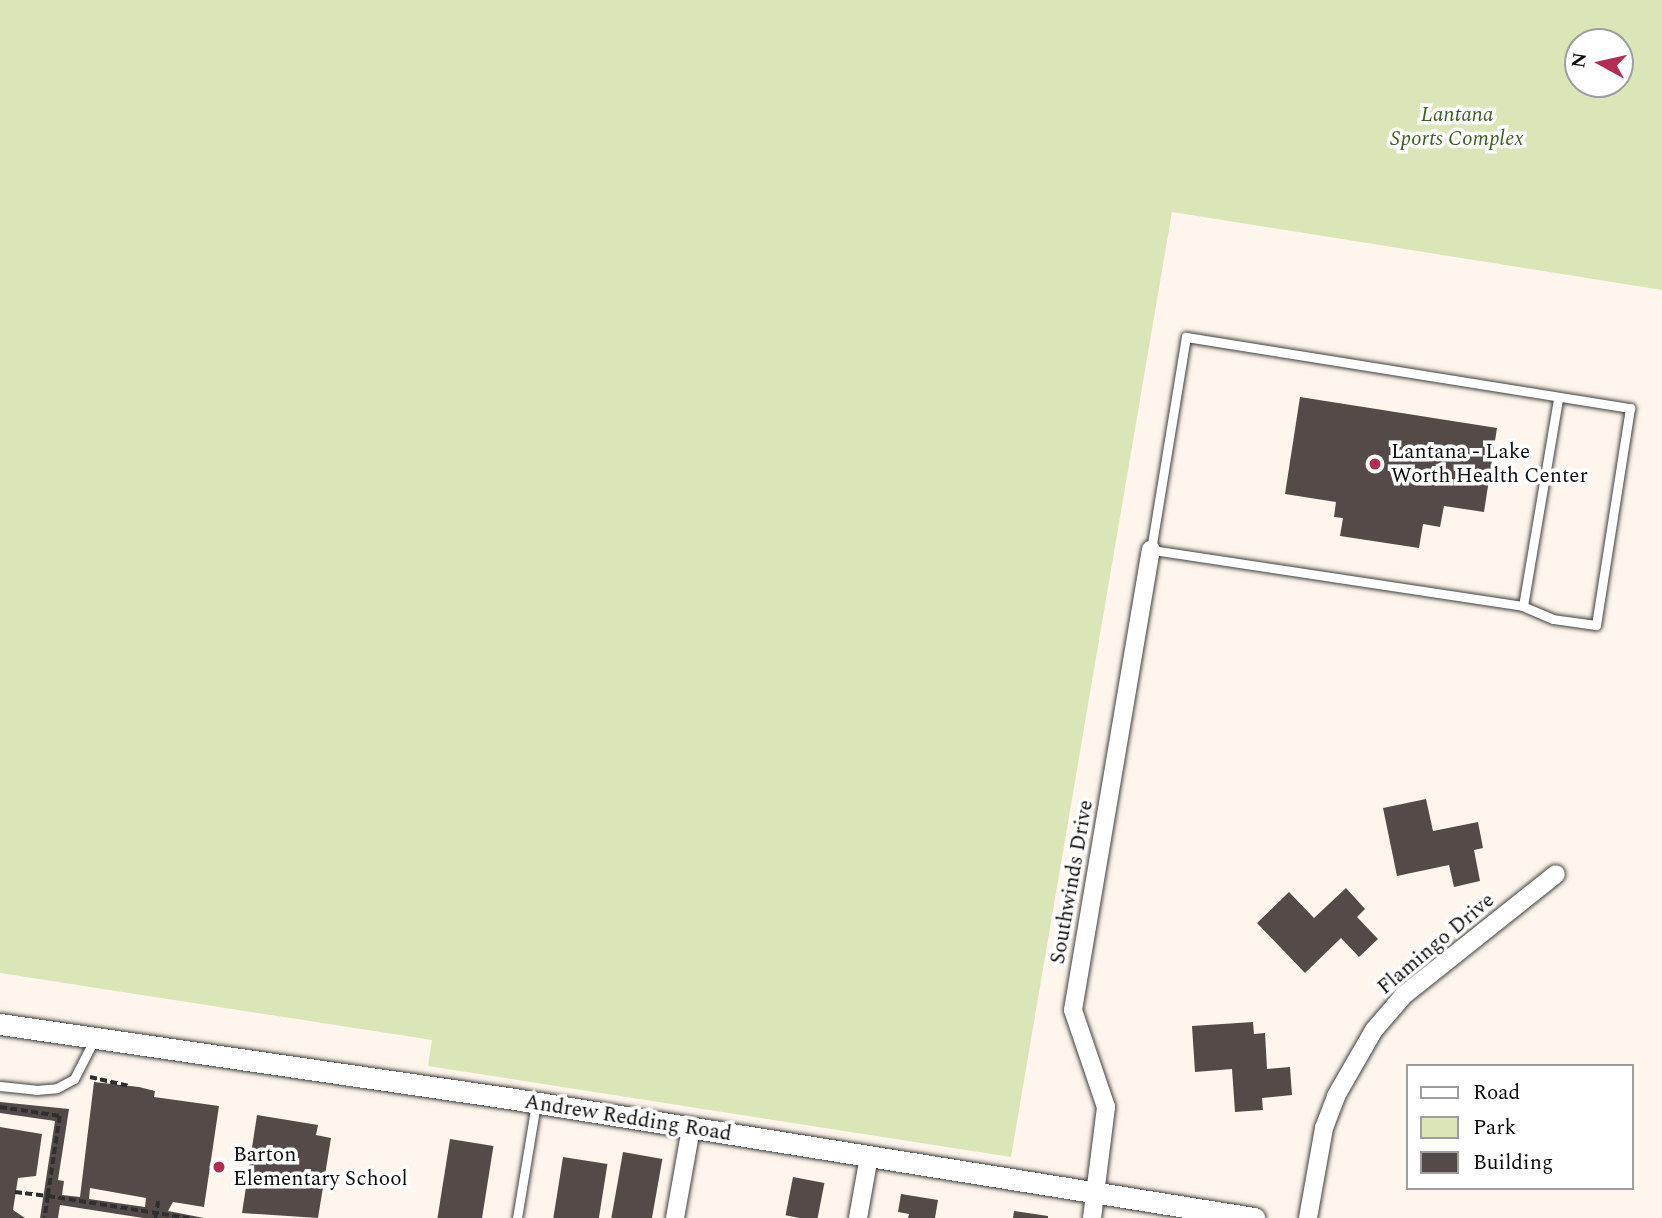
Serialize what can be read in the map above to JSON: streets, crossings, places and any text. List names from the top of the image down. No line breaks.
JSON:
{"streets":{"street":["Southwinds Drive","Flamingo Drive","Andrew Redding Road"]},"crossings":[["Southwinds Drive","Andrew Redding Road"]],"parks":["Lantana Sports Complex"],"places":["Lantana - Lake Worth Health Center","Barton Elementary School"],"legend":["Road","Park","Building"],"north":"left"}
